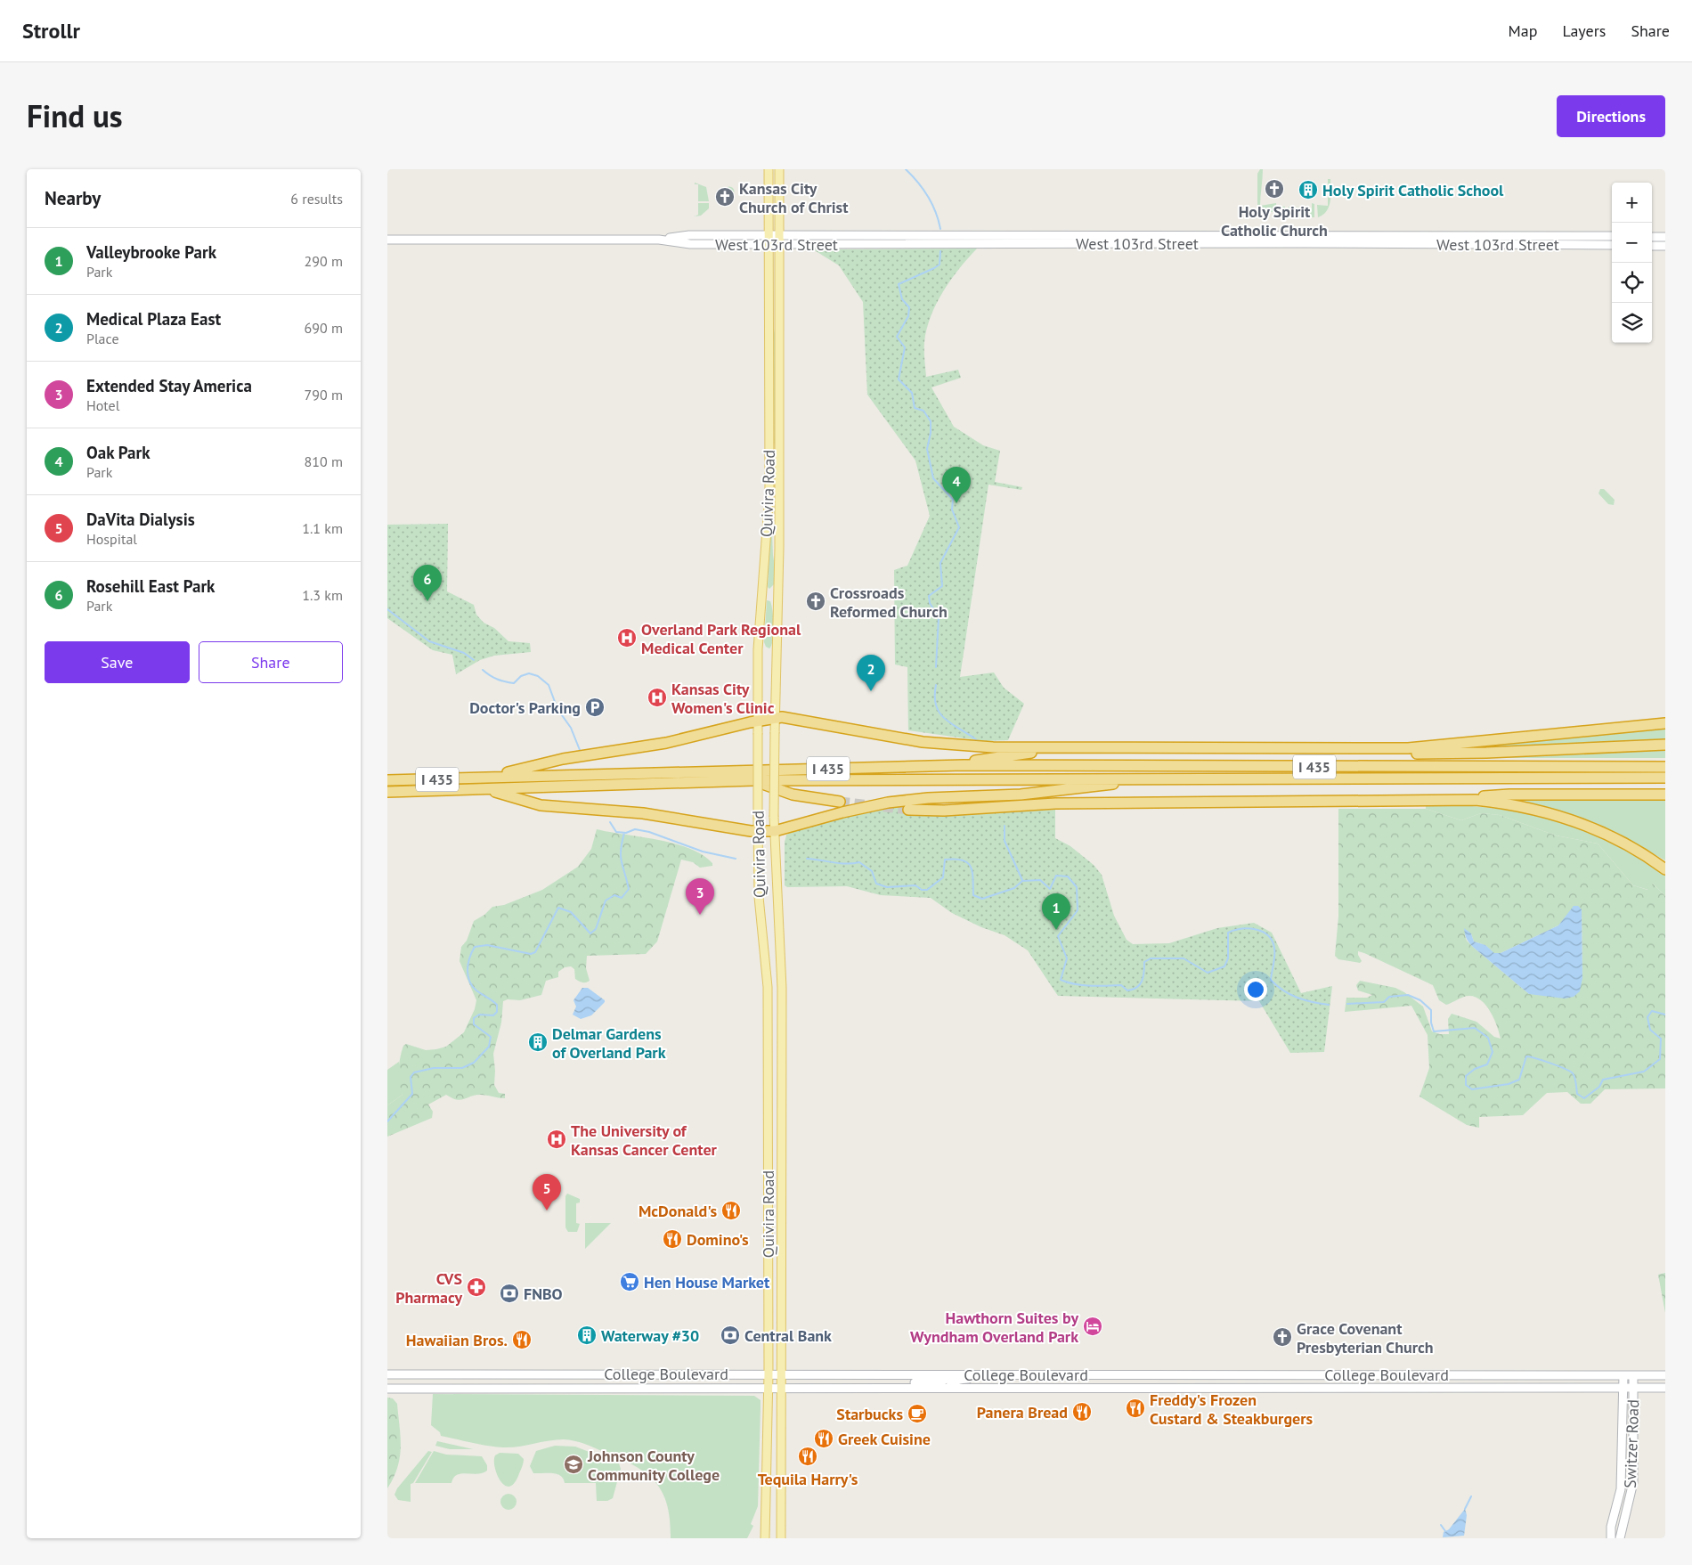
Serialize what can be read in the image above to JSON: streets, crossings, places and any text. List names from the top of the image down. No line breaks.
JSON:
{"streets":{"highway":["I 435"],"main road":["West 103rd Street","Quivira Road","College Boulevard","Switzer Road"]},"crossings":[["West 103rd Street","Quivira Road"],["Quivira Road","College Boulevard"],["College Boulevard","Switzer Road"]],"places":{"church":["Holy Spirit Catholic Church","Kansas City Church of Christ","Crossroads Reformed Church","Grace Covenant Presbyterian Church"],"building":["Holy Spirit Catholic School","Delmar Gardens of Overland Park","Waterway #30"],"hospital":["Overland Park Regional Medical Center","Kansas City Women's Clinic","The University of Kansas Cancer Center"],"parking":["Doctor's Parking"],"restaurant":["McDonald's","Domino's","Hawaiian Bros.","Freddy's Frozen Custard & Steakburgers","Panera Bread","Greek Cuisine","Tequila Harry's"],"supermarket":["Hen House Market"],"pharmacy":["CVS Pharmacy"],"bank":["FNBO","Central Bank"],"hotel":["Hawthorn Suites by Wyndham Overland Park"],"cafe":["Starbucks"],"school or university":["Johnson County Community College"]},"page":{"header":"Strollr","nav":["Map","Layers","Share"],"title":"Find us","buttons":["Directions",["Save","Share"]],"heading":["Nearby","6 results"],"map_buttons":["+","−"],"list":[{"mark":"1","name":"Valleybrooke Park","note":"Park","value":"290 m"},{"mark":"2","name":"Medical Plaza East","note":"Place","value":"690 m"},{"mark":"3","name":"Extended Stay America","note":"Hotel","value":"790 m"},{"mark":"4","name":"Oak Park","note":"Park","value":"810 m"},{"mark":"5","name":"DaVita Dialysis","note":"Hospital","value":"1.1 km"},{"mark":"6","name":"Rosehill East Park","note":"Park","value":"1.3 km"}],"pins":["4","6","2","3","1","5"]}}
